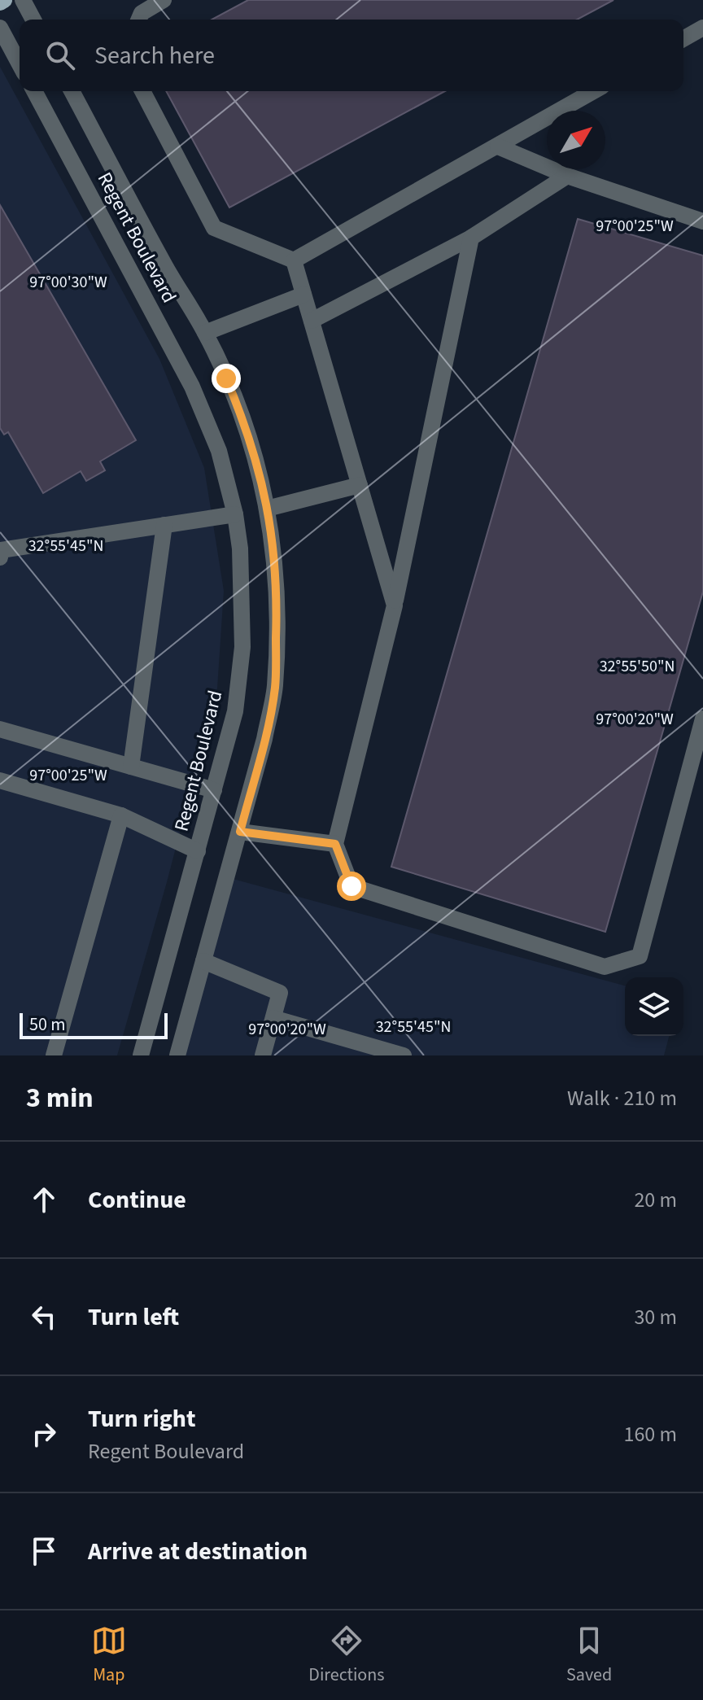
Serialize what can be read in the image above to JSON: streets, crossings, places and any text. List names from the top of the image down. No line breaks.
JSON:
{"streets":{"street":["Regent Boulevard"]},"scale_bar":"50 m","north":"top right","page":{"search":"Search here","scale":"50 m","heading":["3 min","Walk · 210 m"],"list":[["Continue","20 m"],["Turn left","30 m"],["Turn right","Regent Boulevard","160 m"],"Arrive at destination"],"nav":["Map","Directions","Saved"]},"coordinates":["97°00'25\"W","97°00'30\"W","32°55'45\"N","32°55'50\"N","97°00'20\"W"]}
